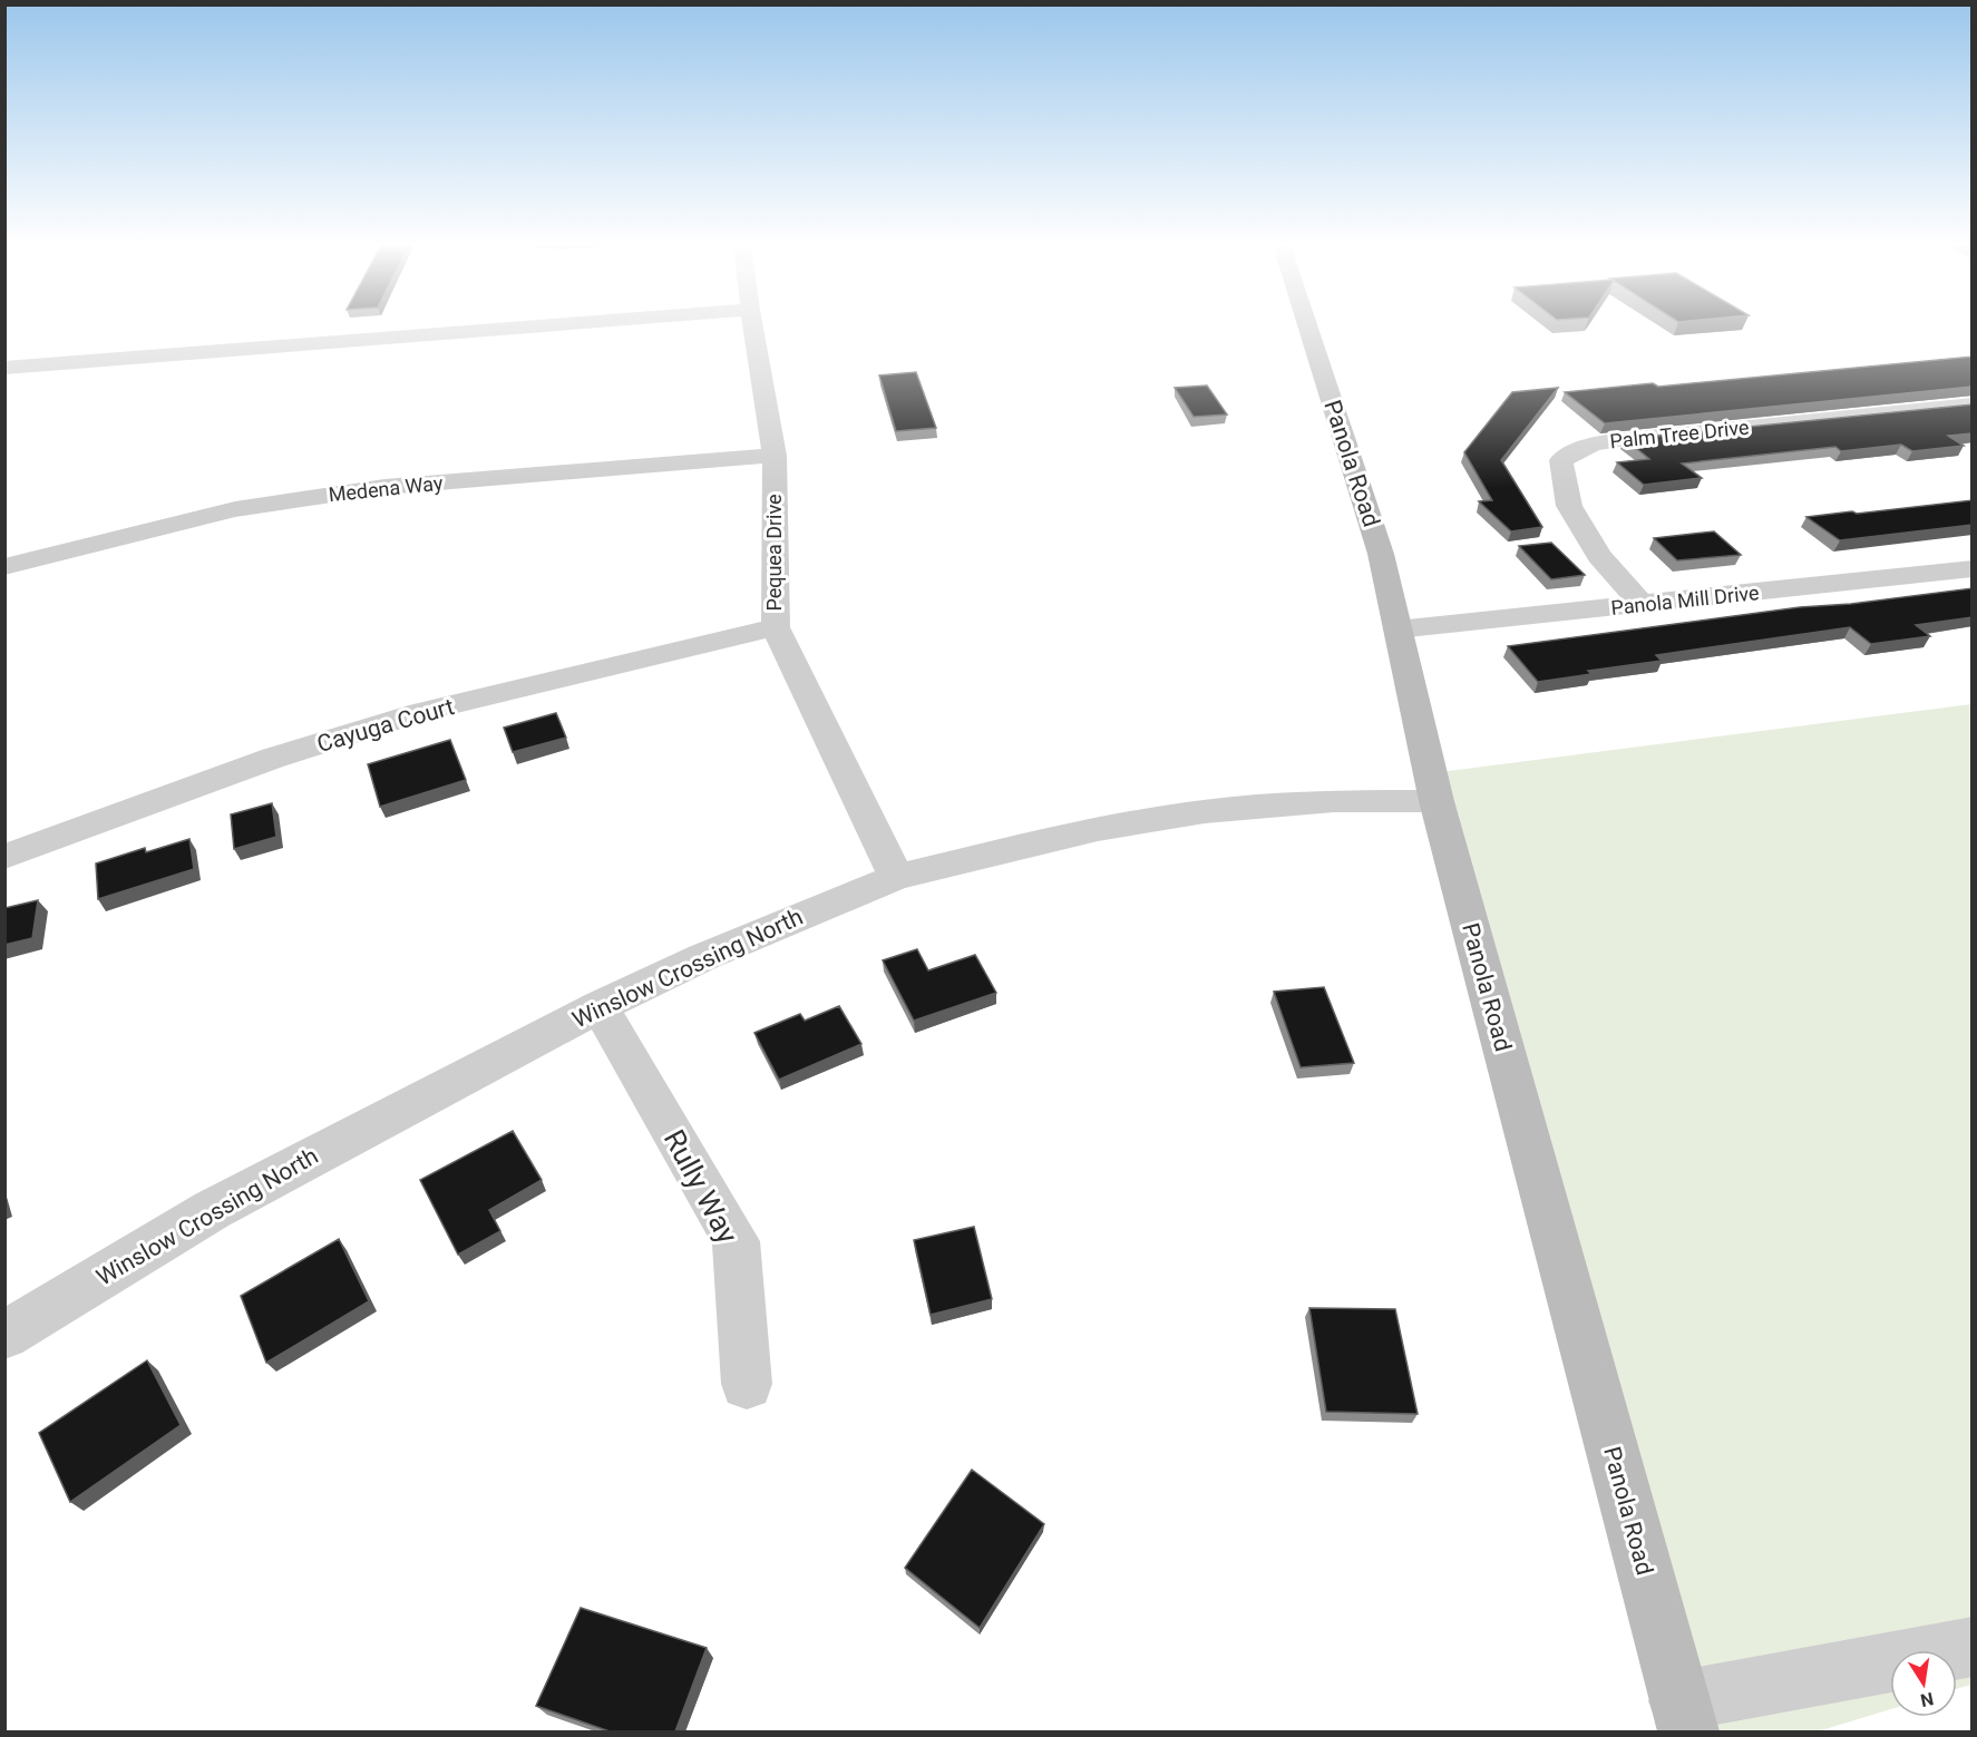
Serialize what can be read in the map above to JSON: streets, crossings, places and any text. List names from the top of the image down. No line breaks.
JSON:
{"streets":{"main road":["Panola Road"],"street":["Palm Tree Drive","Medena Way","Pequea Drive","Panola Mill Drive","Cayuga Court","Winslow Crossing North","Rully Way"]},"crossings":[["Palm Tree Drive","Panola Mill Drive"],["Panola Road","Panola Mill Drive"],["Panola Road","Winslow Crossing North"],["Medena Way","Pequea Drive"],["Pequea Drive","Cayuga Court"],["Pequea Drive","Winslow Crossing North"],["Winslow Crossing North","Rully Way"]],"north":"bottom"}
